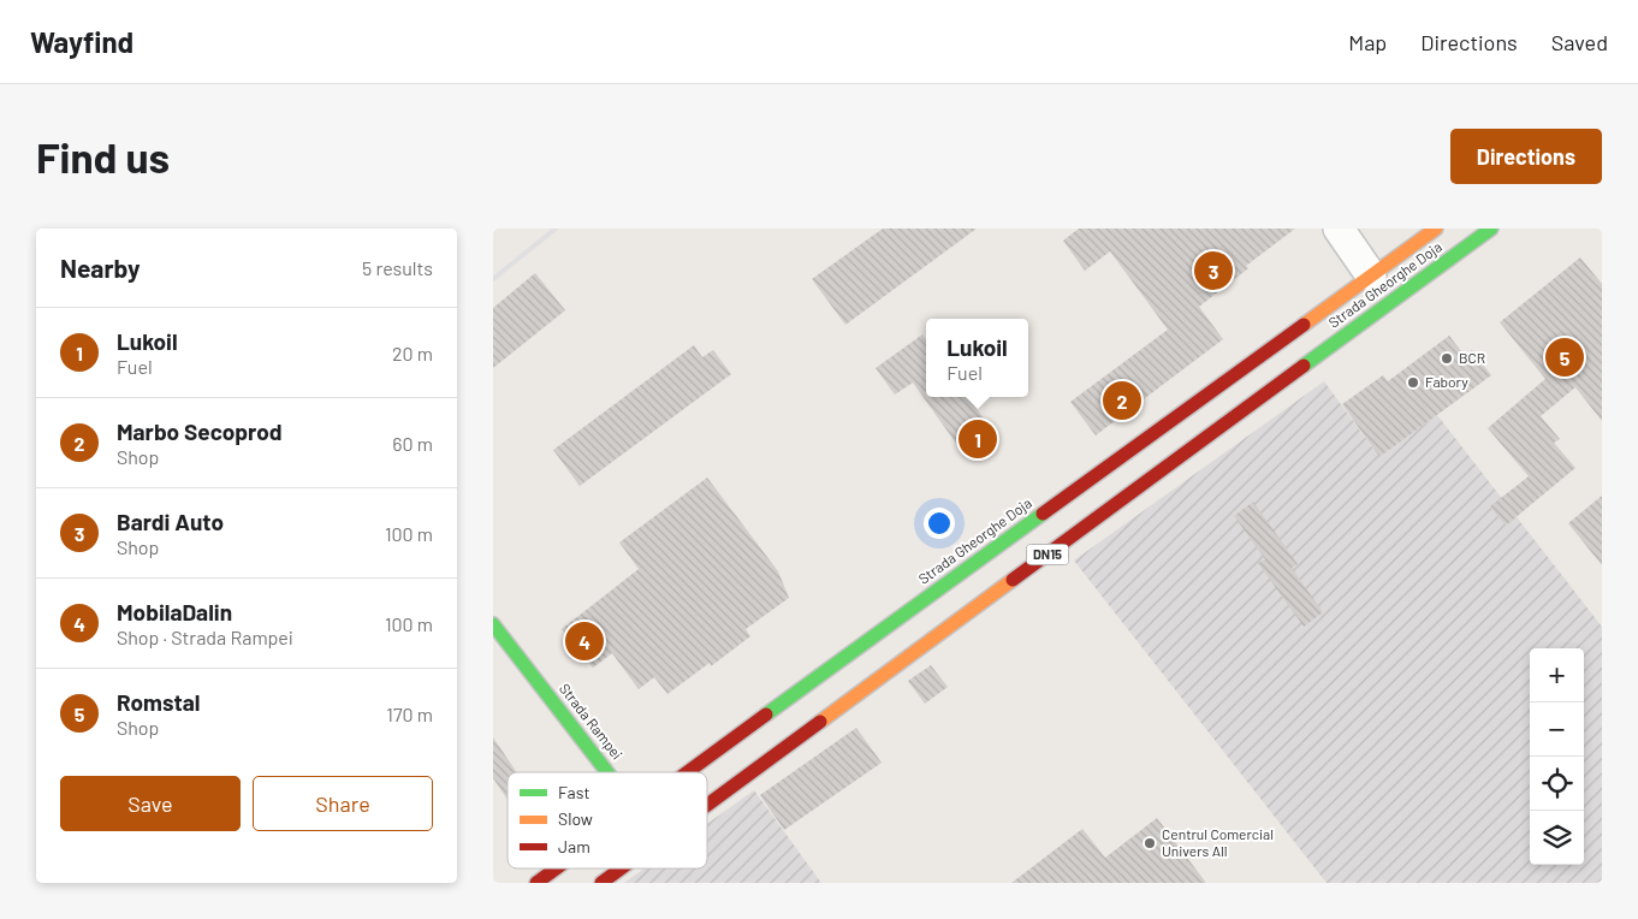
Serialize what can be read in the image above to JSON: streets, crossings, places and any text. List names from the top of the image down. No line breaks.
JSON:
{"streets":{"main road":["Strada Gheorghe Doja","DN15","Strada Rampei"]},"places":["BCR","Fabory","Centrul Comercial Univers All"],"legend":["Fast","Slow","Jam"],"page":{"header":"Wayfind","nav":["Map","Directions","Saved"],"buttons":["Directions",["Save","Share"]],"title":"Find us","heading":["Nearby","5 results"],"pins":["3","5","2","1","4"],"list":[{"mark":"1","name":"Lukoil","note":"Fuel","value":"20 m"},{"mark":"2","name":"Marbo Secoprod","note":"Shop","value":"60 m"},{"mark":"3","name":"Bardi Auto","note":"Shop","value":"100 m"},{"mark":"4","name":"MobilaDalin","note":"Shop · Strada Rampei","value":"100 m"},{"mark":"5","name":"Romstal","note":"Shop","value":"170 m"}],"popup":["Lukoil","Fuel"],"map_buttons":["+","−"]}}
